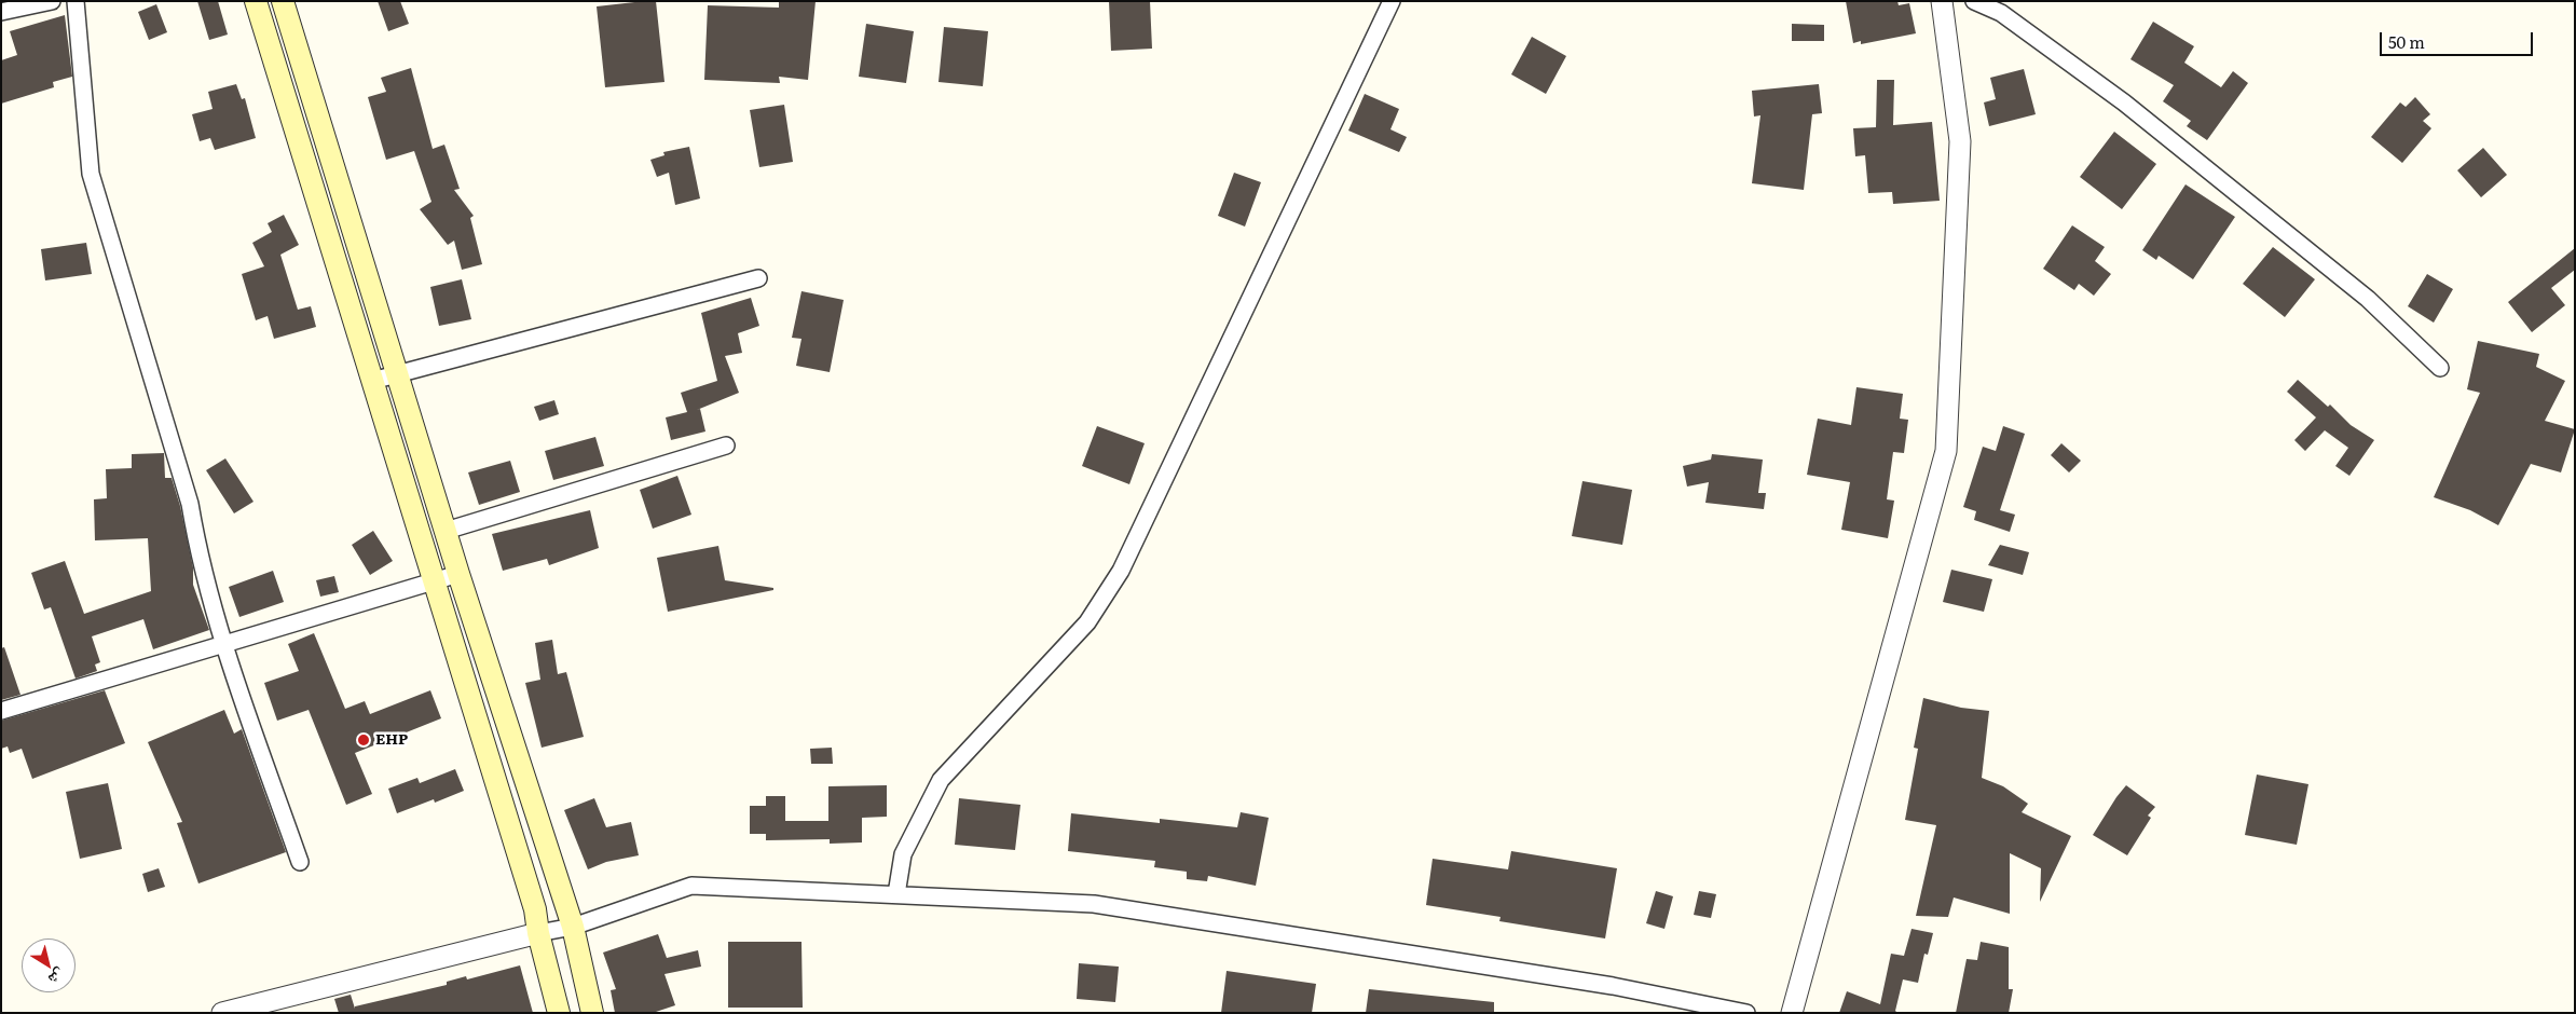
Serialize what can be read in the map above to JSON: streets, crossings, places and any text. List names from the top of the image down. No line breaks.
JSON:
{"places":["EHP"],"scale_bar":"50 m","north":"bottom right"}
